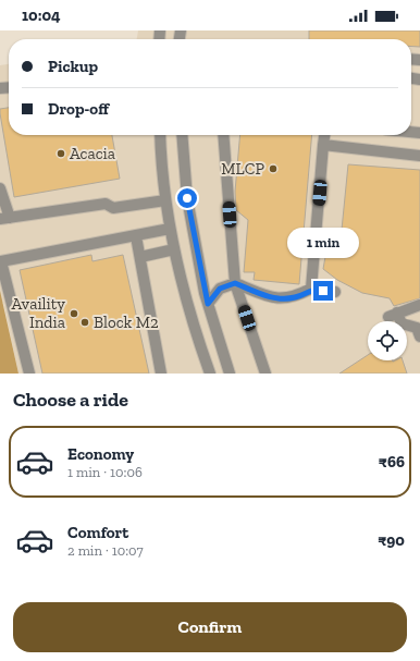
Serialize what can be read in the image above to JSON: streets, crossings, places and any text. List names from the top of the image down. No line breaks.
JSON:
{"places":["Acacia","MLCP","Availity India","Block M2"],"page":{"status":"10:04","banner":["Pickup","Drop-off"],"bubble":"1 min","heading":"Choose a ride","list":[{"name":"Economy","note":"1 min · 10:06","value":"₹66"},{"name":"Comfort","note":"2 min · 10:07","value":"₹90"}],"buttons":"Confirm"}}
